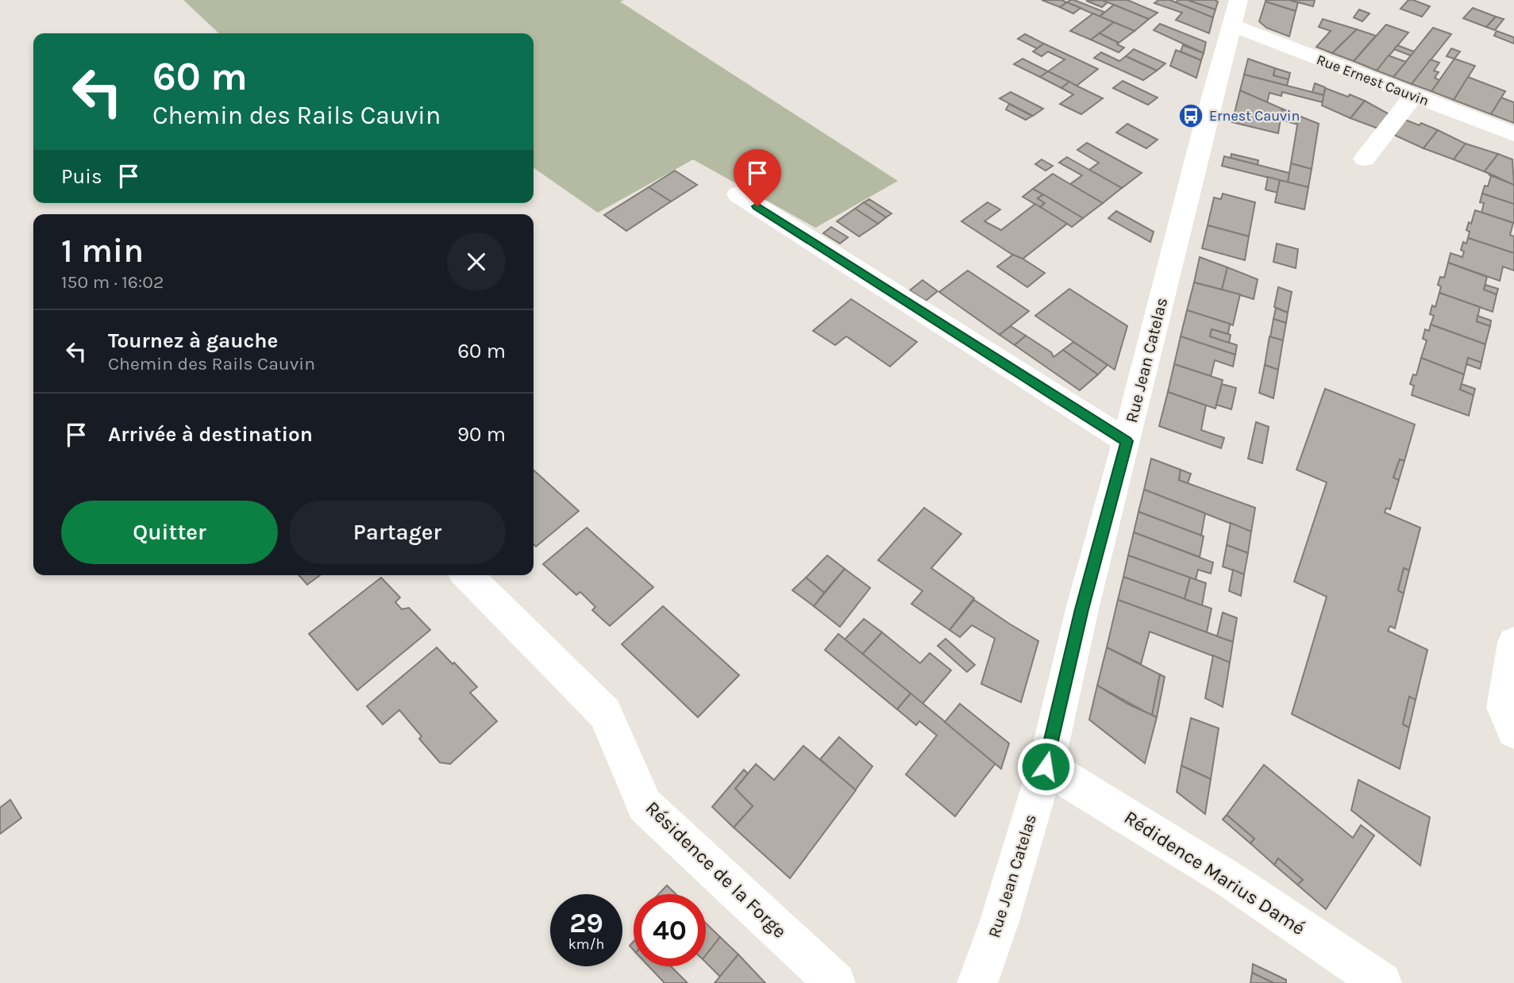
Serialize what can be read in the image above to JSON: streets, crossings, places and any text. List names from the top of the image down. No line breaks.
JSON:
{"streets":{"street":["Rue Ernest Cauvin","Rue Jean Catelas","Résidence de la Forge","Rédidence Marius Damé"]},"crossings":[["Rue Ernest Cauvin","Rue Jean Catelas"],["Rue Jean Catelas","Rédidence Marius Damé"]],"places":{"bus stop":["Ernest Cauvin"]},"page":{"turn":["60 m","Chemin des Rails Cauvin"],"then":"Puis","heading":["1 min","150 m · 16:02"],"list":[{"name":"Tournez à gauche","note":"Chemin des Rails Cauvin","value":"60 m"},{"name":"Arrivée à destination","value":"90 m"}],"buttons":["Quitter","Partager"],"speed":"29 km/h","limit":"40"}}
